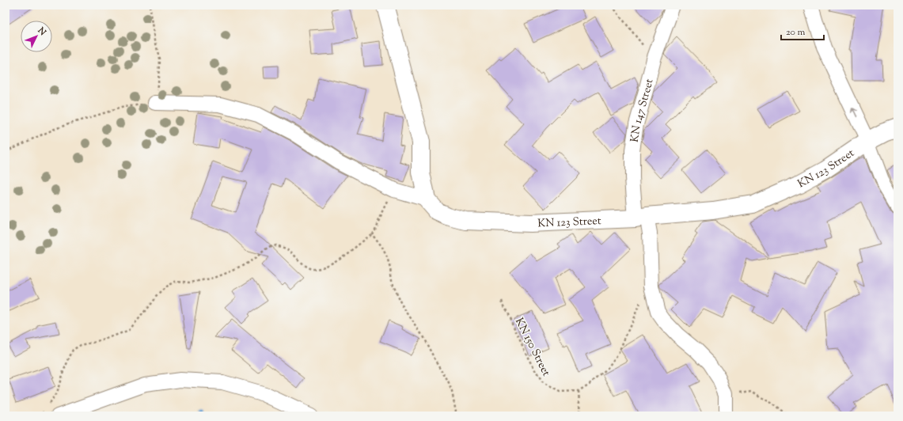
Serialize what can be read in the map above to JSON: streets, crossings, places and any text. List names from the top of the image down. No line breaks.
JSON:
{"streets":{"main road":["KN 123 Street"],"street":["KN 147 Street"],"path":["KN 150 Street"]},"crossings":[["KN 147 Street","KN 123 Street"]],"scale_bar":"20 m","north":"top right"}
